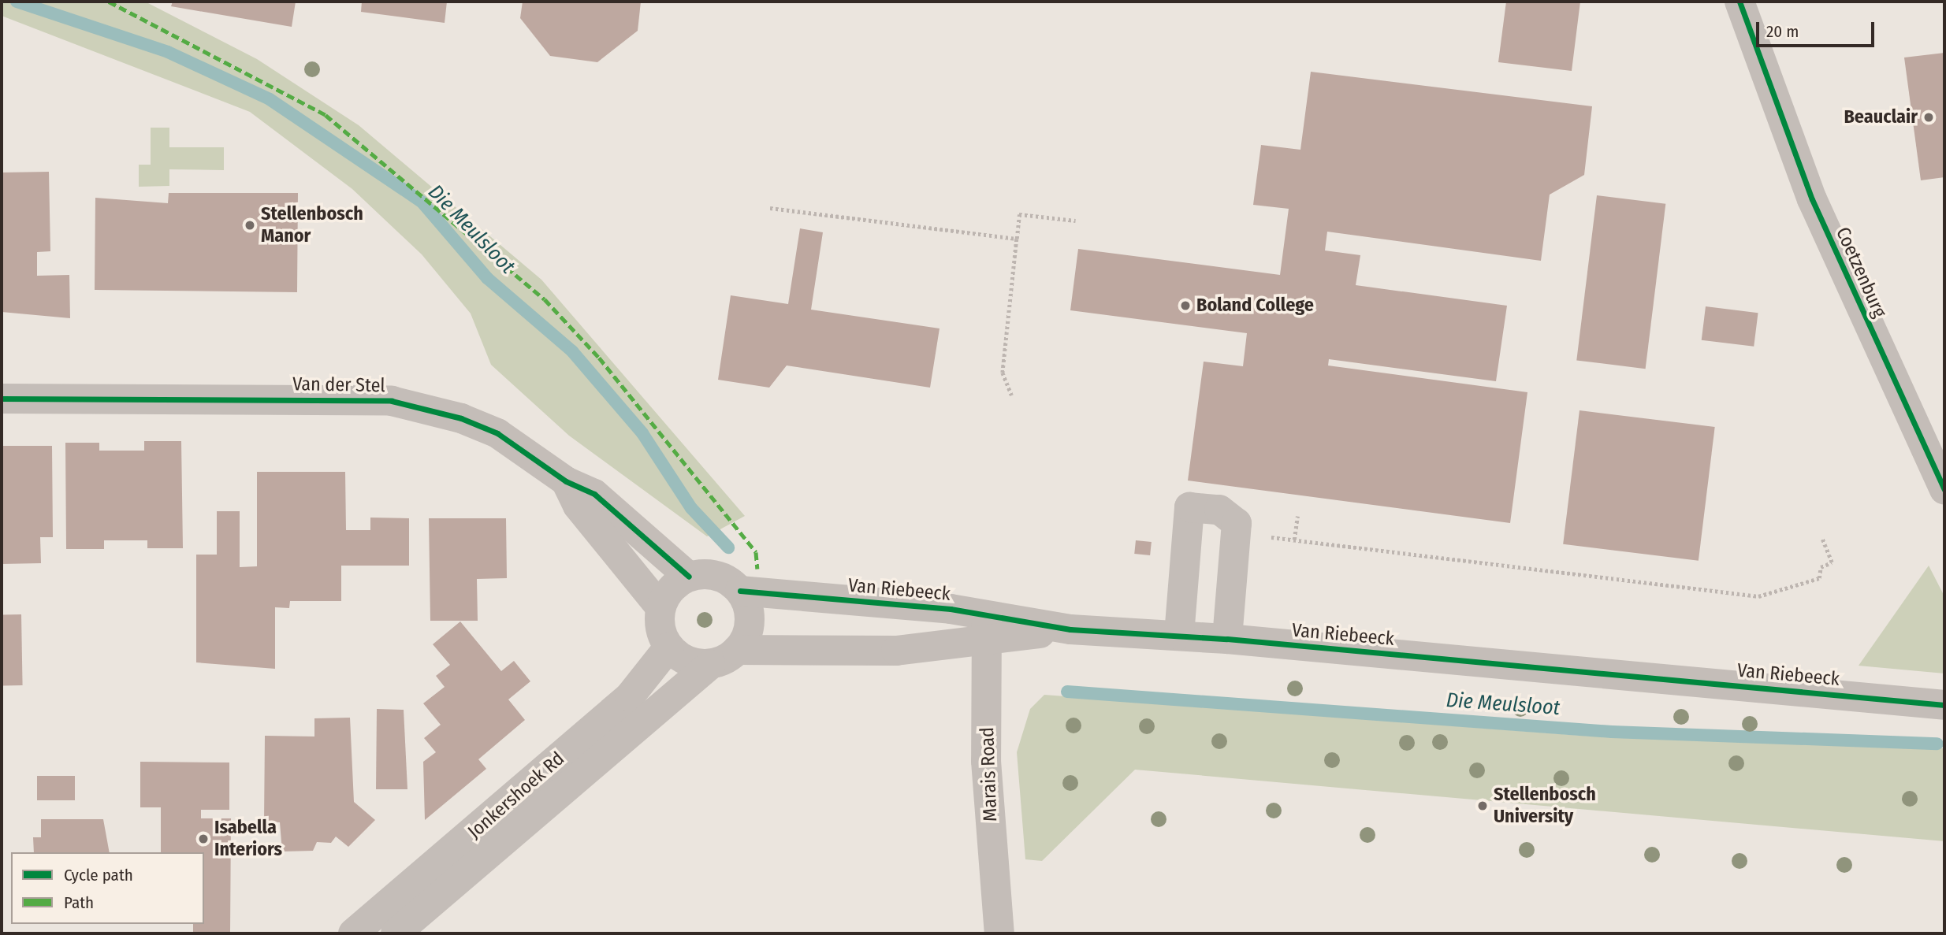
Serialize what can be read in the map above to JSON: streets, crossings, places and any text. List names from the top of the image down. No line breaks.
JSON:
{"streets":{"street":["Coetzenburg","Van der Stel","Van Riebeeck","Marais Road","Jonkershoek Rd"]},"crossings":[["Van der Stel","Van Riebeeck"],["Van der Stel","Jonkershoek Rd"],["Van Riebeeck","Marais Road"],["Van Riebeeck","Jonkershoek Rd"]],"water":["Die Meulsloot"],"places":["Beauclair","Stellenbosch Manor","Boland College","Stellenbosch University","Isabella Interiors"],"legend":["Cycle path","Path"],"scale_bar":"20 m"}
